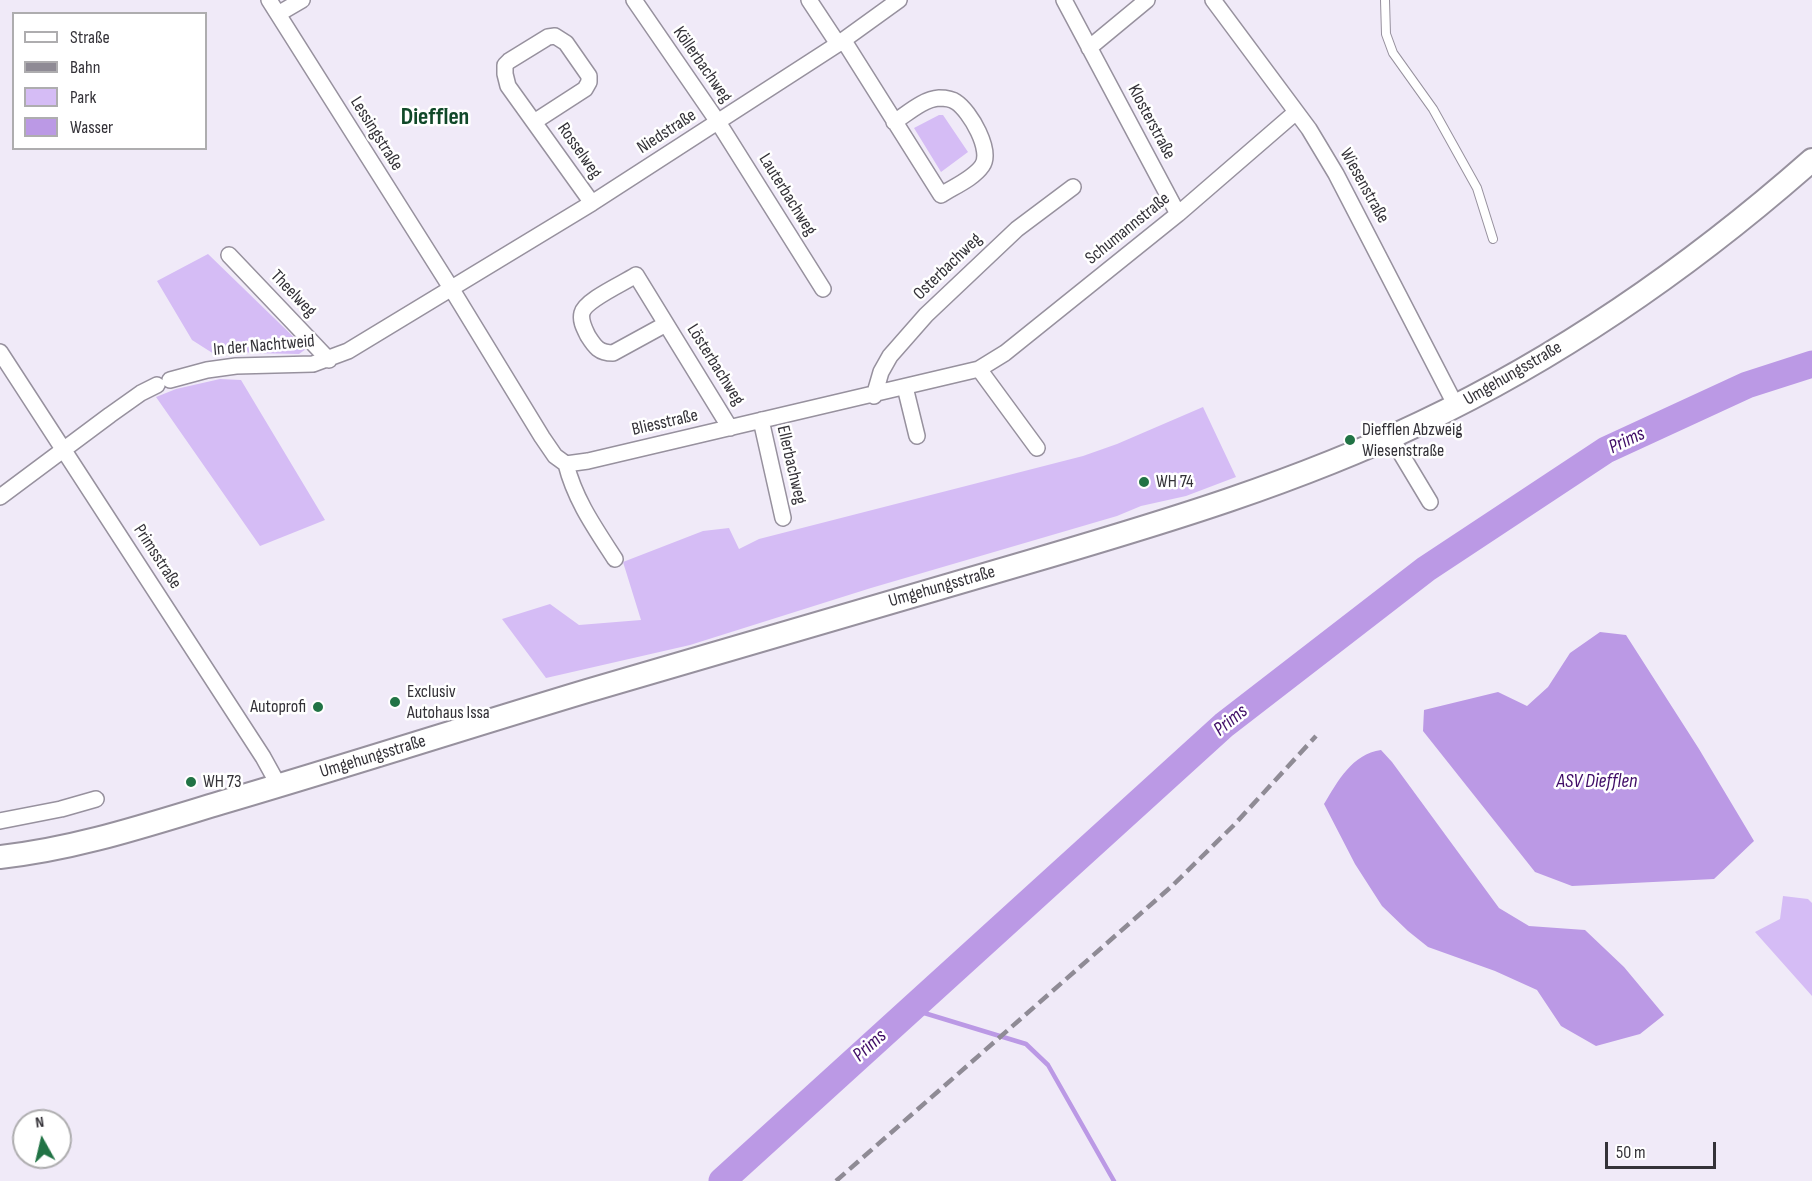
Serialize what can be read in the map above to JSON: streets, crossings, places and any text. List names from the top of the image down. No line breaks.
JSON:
{"streets":{"main road":["Umgehungsstraße"],"street":["Köllerbachweg","Klosterstraße","Niedstraße","Lessingstraße","Rosselweg","Wiesenstraße","Lauterbachweg","Schumannstraße","Osterbachweg","Theelweg","In der Nachtweid","Lösterbachweg","Bliesstraße","Ellerbachweg","Primsstraße"]},"crossings":[["Köllerbachweg","Niedstraße"],["Köllerbachweg","Lauterbachweg"],["Klosterstraße","Schumannstraße"],["Niedstraße","Lessingstraße"],["Niedstraße","Rosselweg"],["Niedstraße","Lauterbachweg"],["Niedstraße","In der Nachtweid"],["Lessingstraße","In der Nachtweid"],["Wiesenstraße","Schumannstraße"],["Wiesenstraße","Umgehungsstraße"],["Schumannstraße","Bliesstraße"],["Osterbachweg","Bliesstraße"],["Theelweg","In der Nachtweid"],["In der Nachtweid","Primsstraße"],["Lösterbachweg","Bliesstraße"],["Umgehungsstraße","Primsstraße"],["Bliesstraße","Ellerbachweg"]],"districts":["Diefflen"],"water":["Prims","ASV Diefflen"],"places":["Diefflen Abzweig Wiesenstraße","WH 74","Exclusiv Autohaus Issa","Autoprofi","WH 73"],"legend":["Straße","Bahn","Park","Wasser"],"scale_bar":"50 m","north":"top"}
